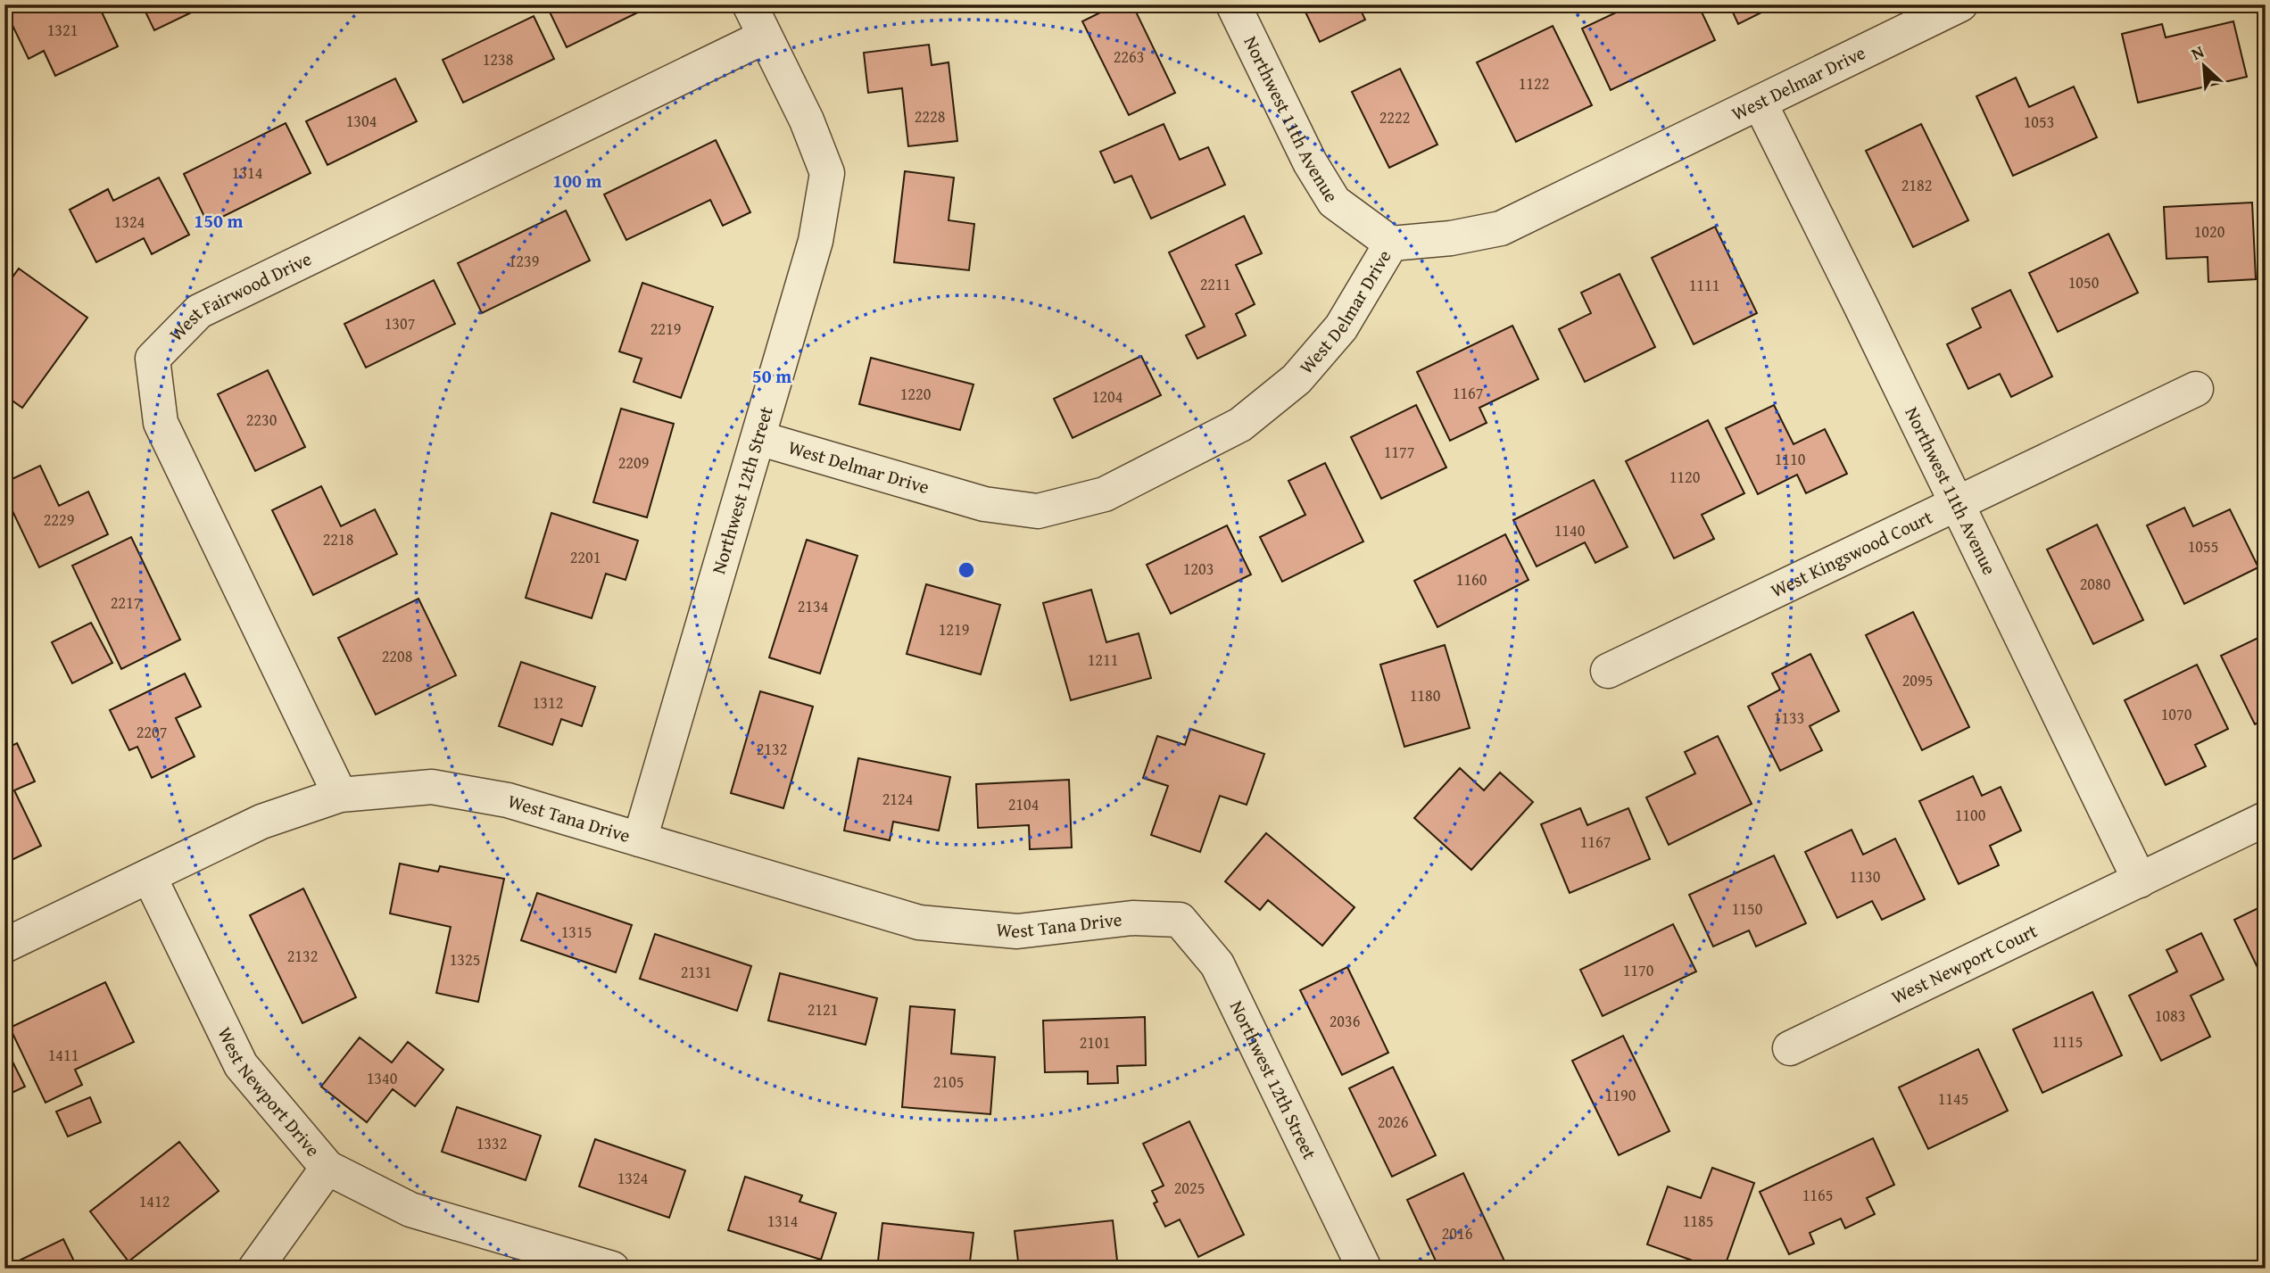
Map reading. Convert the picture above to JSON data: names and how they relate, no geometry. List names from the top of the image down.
{
  "streets": {
    "street": [
      "West Delmar Drive",
      "Northwest 11th Avenue",
      "West Fairwood Drive",
      "Northwest 12th Street",
      "West Kingswood Court",
      "West Tana Drive",
      "West Newport Court",
      "West Newport Drive"
    ]
  },
  "crossings": [
    ["West Delmar Drive", "Northwest 11th Avenue"],
    ["West Delmar Drive", "Northwest 12th Street"],
    ["Northwest 11th Avenue", "West Kingswood Court"],
    ["Northwest 11th Avenue", "West Newport Court"],
    ["West Fairwood Drive", "Northwest 12th Street"],
    ["West Fairwood Drive", "West Tana Drive"],
    ["Northwest 12th Street", "West Tana Drive"],
    ["West Tana Drive", "West Newport Drive"]
  ],
  "house_numbers": [
    "1321",
    "2263",
    "1238",
    "1122",
    "2228",
    "2222",
    "1304",
    "1053",
    "1314",
    "2182",
    "1324",
    "1020",
    "1239",
    "1050",
    "2211",
    "1111",
    "1307",
    "2219",
    "1167",
    "1220",
    "1204",
    "2230",
    "1177",
    "1110",
    "2209",
    "1120",
    "2229",
    "1140",
    "2218",
    "1055",
    "2201",
    "1203",
    "1160",
    "2080",
    "2217",
    "2134",
    "1219",
    "2208",
    "1211",
    "2095",
    "1180",
    "1312",
    "1070",
    "1133",
    "2207",
    "2132",
    "2124",
    "2104",
    "1100",
    "1167",
    "1130",
    "1150",
    "1315",
    "2132",
    "1325",
    "1170",
    "2131",
    "2121",
    "1083",
    "2036",
    "1115",
    "2101",
    "1411",
    "1340",
    "2105",
    "1190",
    "1145",
    "2026",
    "1332",
    "1324",
    "2025",
    "1165",
    "1412",
    "1314",
    "1185",
    "2016"
  ],
  "north": "top left",
  "rings": ["100 m", "150 m", "50 m"]
}
